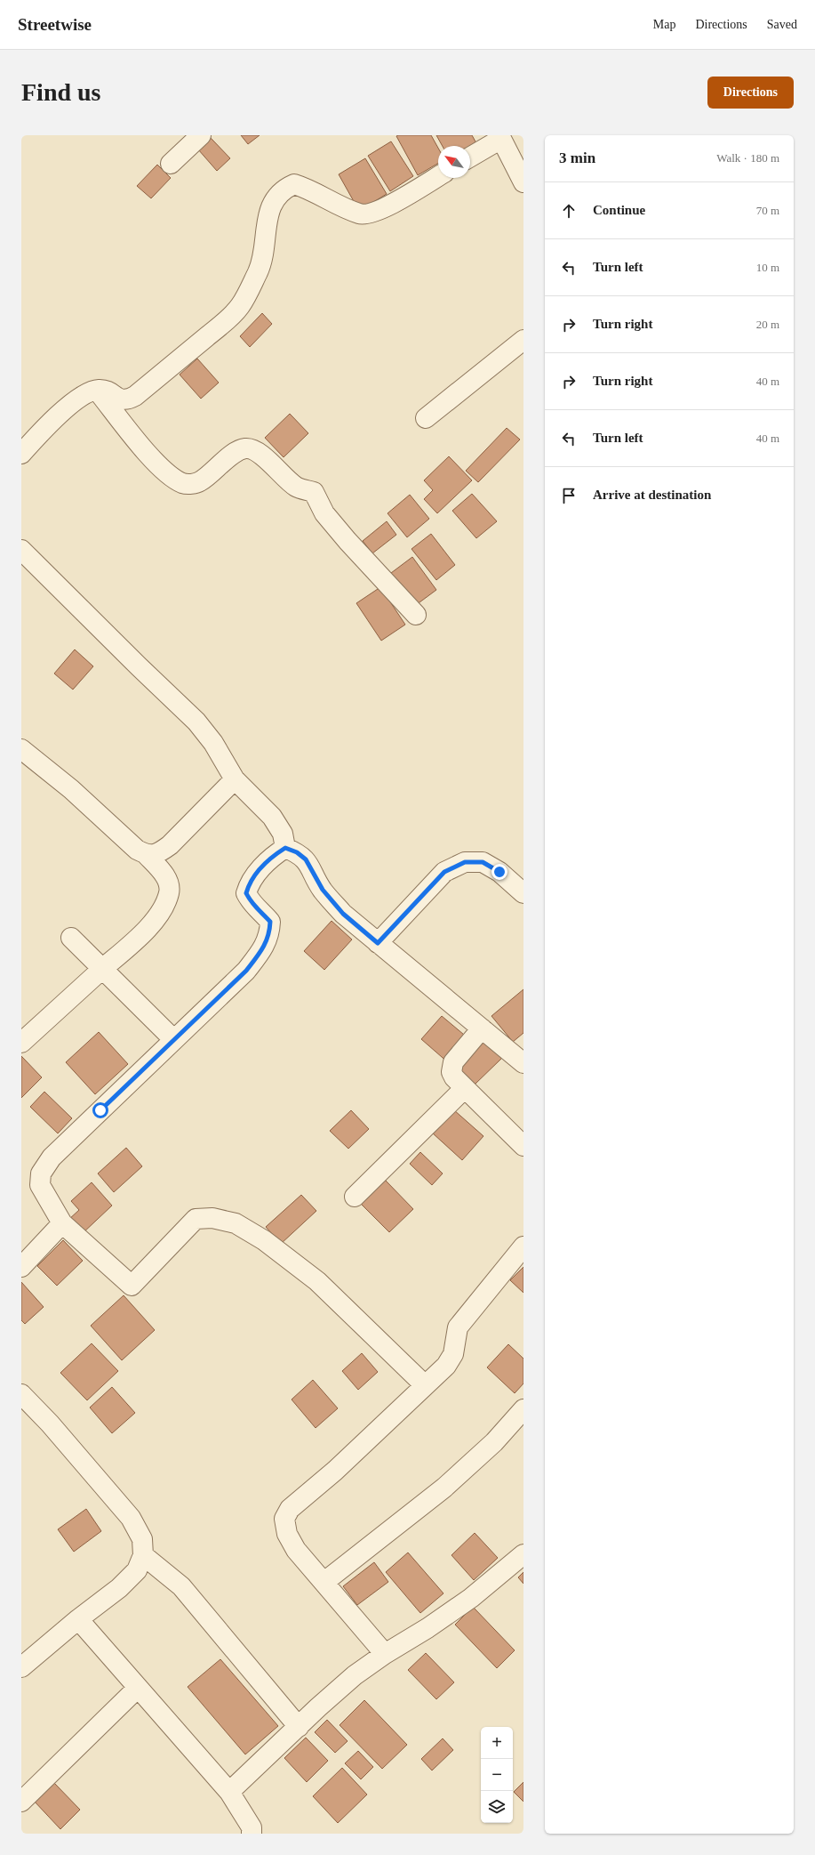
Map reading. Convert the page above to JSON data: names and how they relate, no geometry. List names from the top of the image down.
{
  "north": "top left",
  "page": {
    "header": "Streetwise",
    "nav": ["Map", "Directions", "Saved"],
    "buttons": "Directions",
    "title": "Find us",
    "heading": ["3 min", "Walk · 180 m"],
    "list": [
      ["Continue", "70 m"],
      ["Turn left", "10 m"],
      ["Turn right", "20 m"],
      ["Turn right", "40 m"],
      ["Turn left", "40 m"],
      "Arrive at destination"
    ],
    "map_buttons": ["+", "−"]
  }
}
